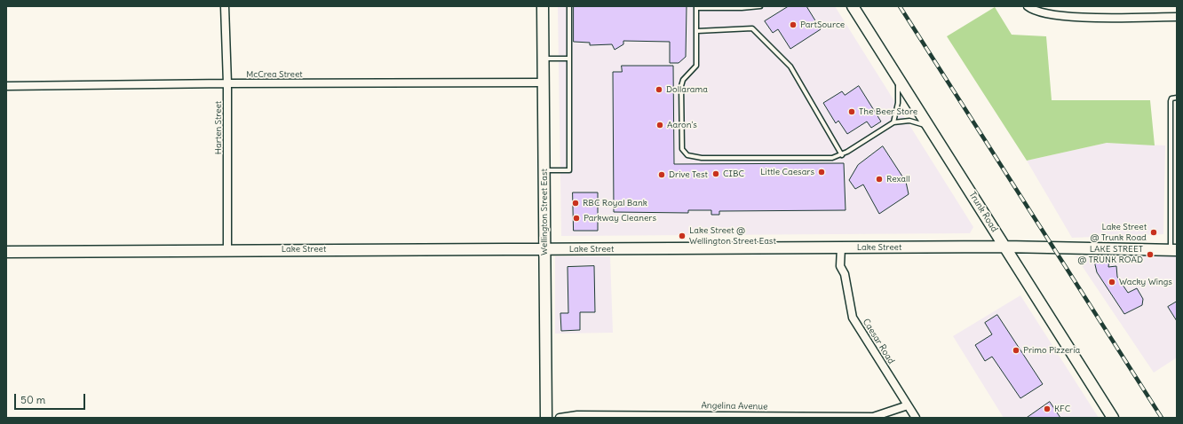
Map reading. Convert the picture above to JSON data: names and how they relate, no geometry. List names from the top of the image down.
{
  "streets": {
    "street": [
      "McCrea Street",
      "Harten Street",
      "Wellington Street East",
      "Trunk Road",
      "Lake Street",
      "Caesar Road",
      "Angelina Avenue"
    ]
  },
  "crossings": [
    ["McCrea Street", "Harten Street"],
    ["McCrea Street", "Wellington Street East"],
    ["Harten Street", "Lake Street"],
    ["Wellington Street East", "Lake Street"],
    ["Trunk Road", "Lake Street"],
    ["Lake Street", "Caesar Road"],
    ["Caesar Road", "Angelina Avenue"]
  ],
  "places": [
    "PartSource",
    "Dollarama",
    "The Beer Store",
    "Aaron's",
    "Little Caesars",
    "CIBC",
    "Drive Test",
    "Rexall",
    "RBC Royal Bank",
    "Parkway Cleaners",
    "Lake Street @ Trunk Road",
    "Lake Street @ Wellington Street East",
    "LAKE STREET @ TRUNK ROAD",
    "Wacky Wings",
    "Primo Pizzeria",
    "KFC"
  ],
  "scale_bar": "50 m"
}
